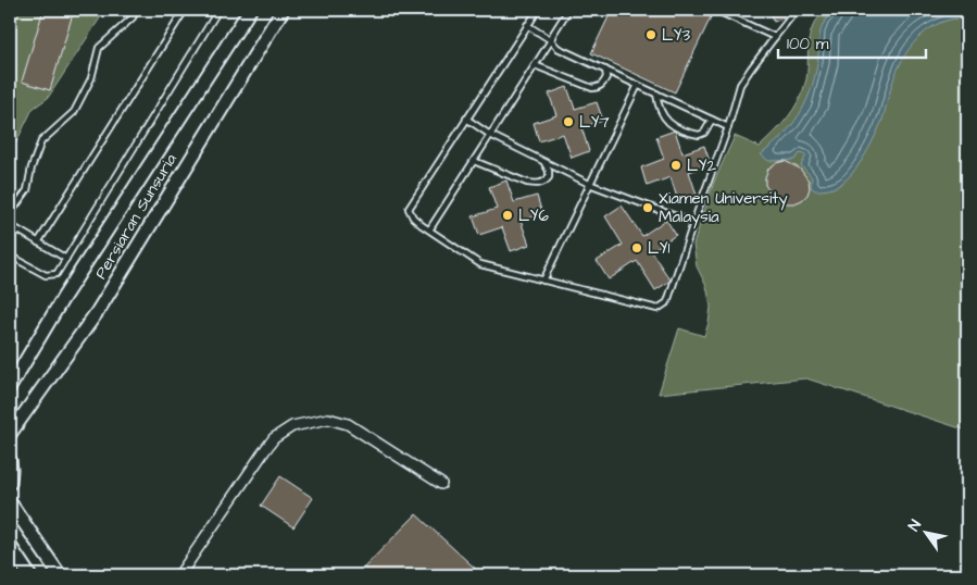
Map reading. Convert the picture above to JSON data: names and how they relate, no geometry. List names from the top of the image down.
{
  "streets": {
    "street": ["Persiaran Sunsuria"]
  },
  "places": [
    "LY3",
    "LY7",
    "LY2",
    "Xiamen University Malaysia",
    "LY6",
    "LY1"
  ],
  "scale_bar": "100 m",
  "north": "top left"
}
